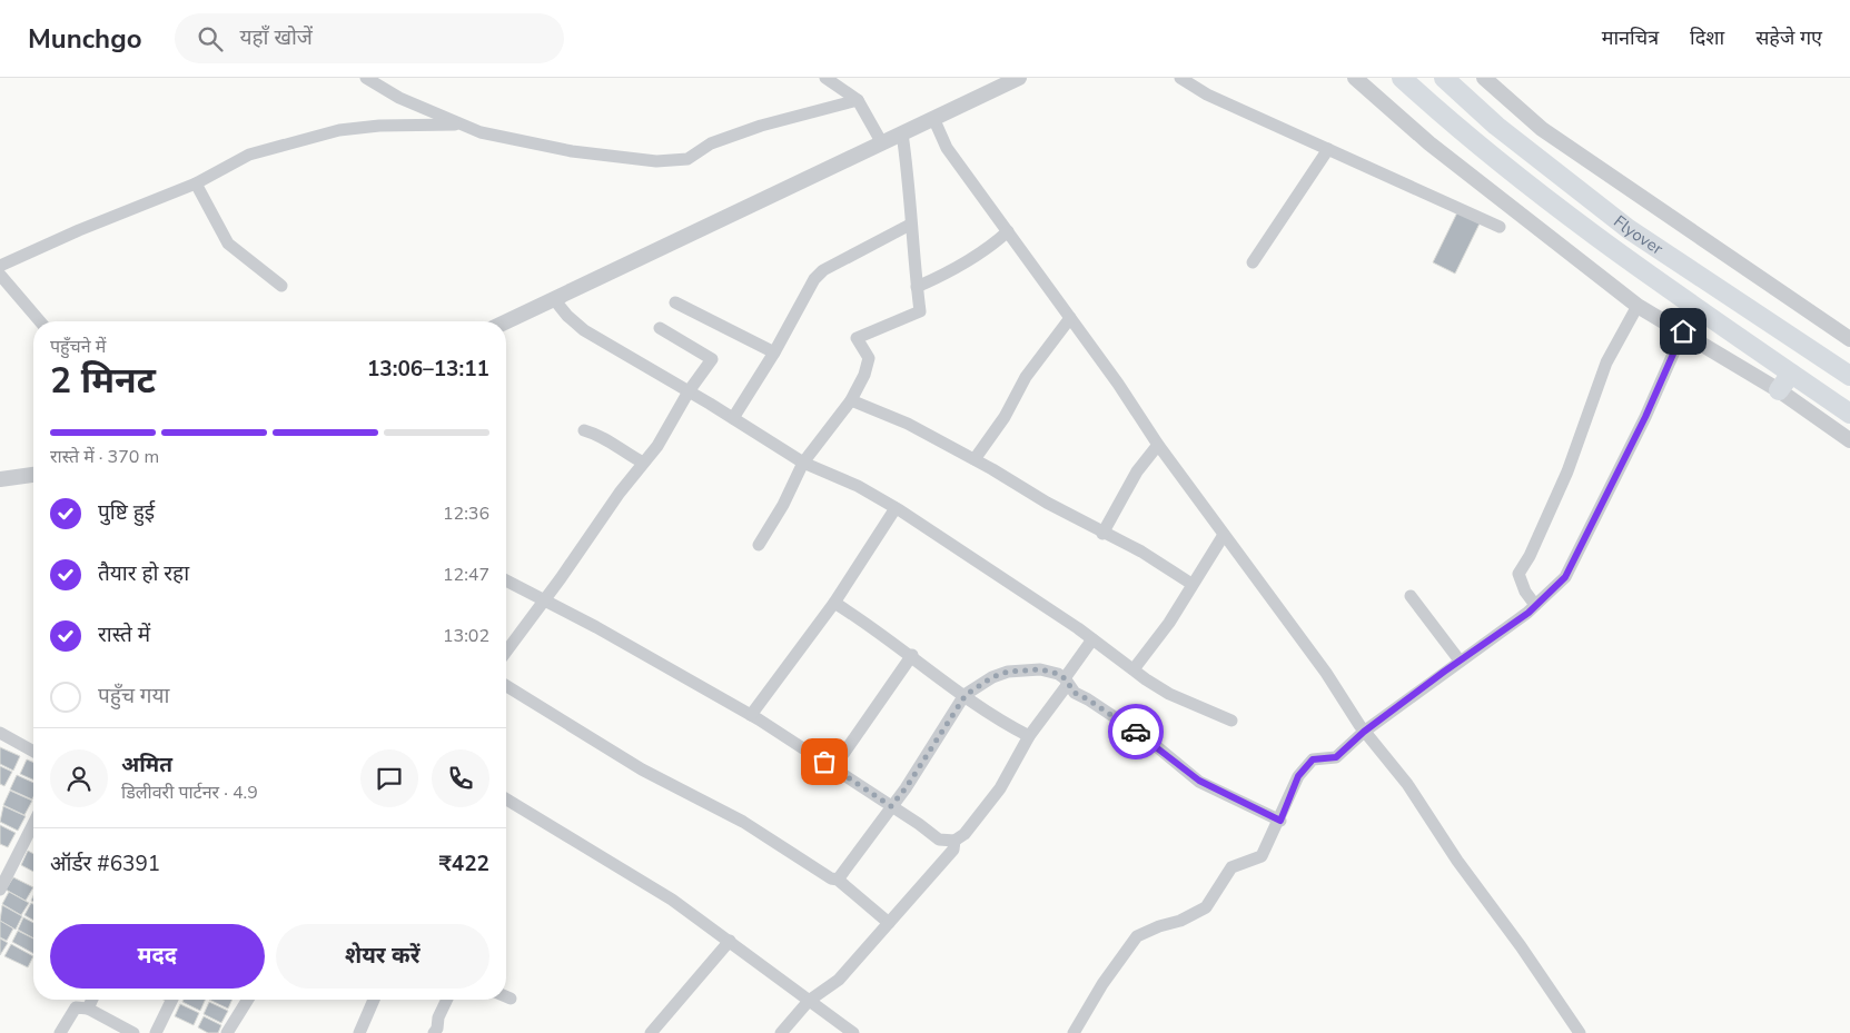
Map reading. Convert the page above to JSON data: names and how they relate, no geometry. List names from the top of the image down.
{
  "streets": {
    "highway": ["Flyover"]
  },
  "page": {
    "header": "Munchgo",
    "search": "यहाँ खोजें",
    "nav": ["मानचित्र", "दिशा", "सहेजे गए"],
    "heading": ["2 मिनट", "पहुँचने में", "13:06–13:11"],
    "panel": [
      "अमित",
      "डिलीवरी पार्टनर · 4.9",
      "ऑर्डर #6391",
      "₹422"
    ],
    "bar": "रास्ते में · 370 m",
    "list": [
      ["पुष्टि हुई", "12:36"],
      ["तैयार हो रहा", "12:47"],
      ["रास्ते में", "13:02"],
      "पहुँच गया"
    ],
    "buttons": ["मदद", "शेयर करें"]
  }
}
